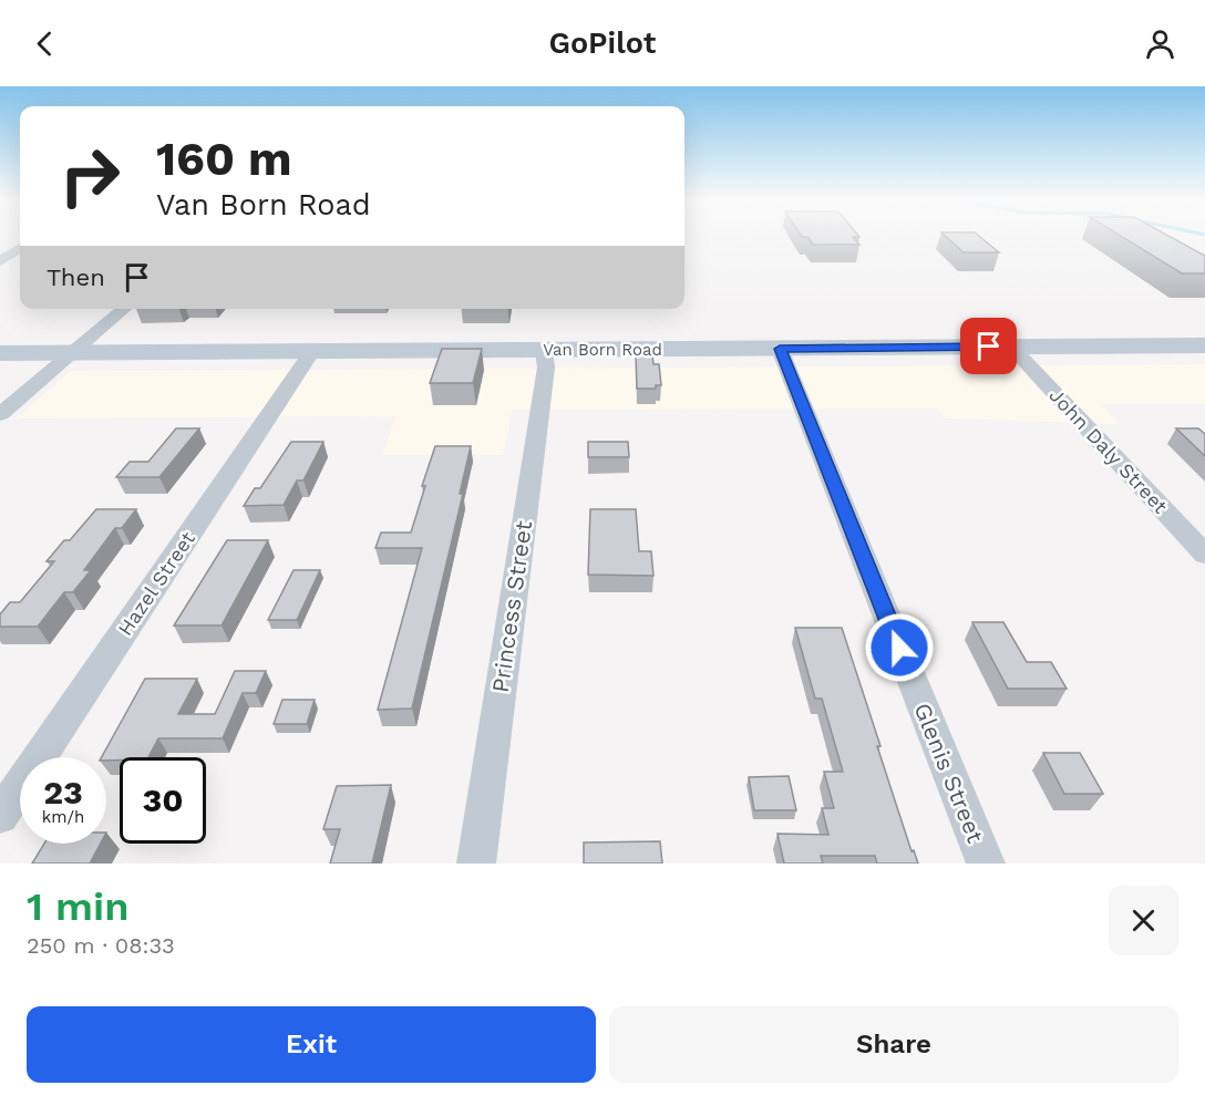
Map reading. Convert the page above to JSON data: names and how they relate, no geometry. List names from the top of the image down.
{
  "streets": {
    "main road": ["Van Born Road"],
    "street": [
      "John Daly Street",
      "Hazel Street",
      "Princess Street",
      "Glenis Street"
    ]
  },
  "crossings": [
    ["Van Born Road", "John Daly Street"],
    ["Van Born Road", "Hazel Street"],
    ["Van Born Road", "Princess Street"],
    ["Van Born Road", "Glenis Street"]
  ],
  "page": {
    "header": "GoPilot",
    "turn": ["160 m", "Van Born Road"],
    "then": "Then",
    "speed": "23 km/h",
    "limit": "30",
    "heading": ["1 min", "250 m · 08:33"],
    "buttons": ["Exit", "Share"]
  }
}
